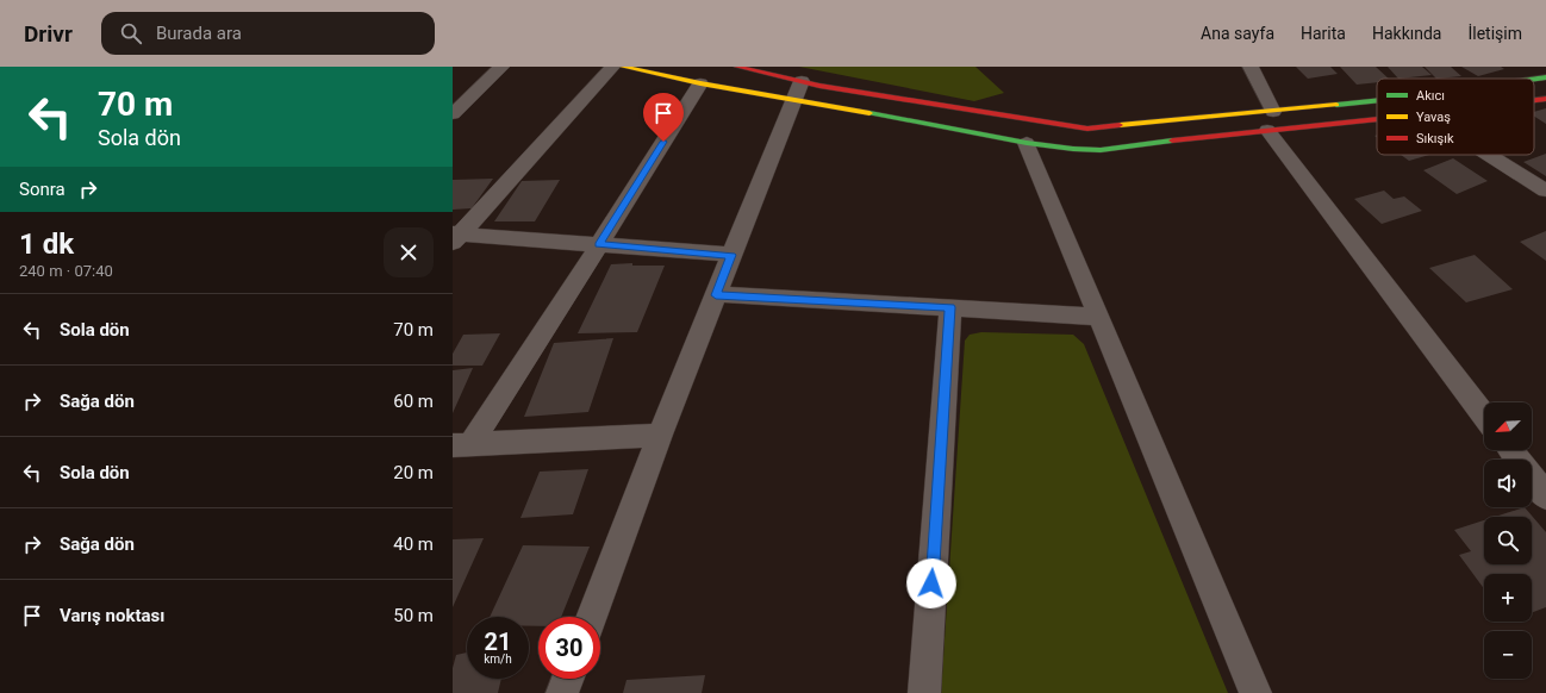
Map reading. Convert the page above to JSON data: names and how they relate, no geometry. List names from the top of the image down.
{
  "legend": ["Akıcı", "Yavaş", "Sıkışık"],
  "north": "bottom left",
  "page": {
    "header": "Drivr",
    "search": "Burada ara",
    "nav": [
      "Ana sayfa",
      "Harita",
      "Hakkında",
      "İletişim"
    ],
    "turn": ["70 m", "Sola dön"],
    "then": "Sonra",
    "heading": ["1 dk", "240 m · 07:40"],
    "list": [
      {
        "name": "Sola dön",
        "value": "70 m"
      },
      {
        "name": "Sağa dön",
        "value": "60 m"
      },
      {
        "name": "Sola dön",
        "value": "20 m"
      },
      {
        "name": "Sağa dön",
        "value": "40 m"
      },
      {
        "name": "Varış noktası",
        "value": "50 m"
      }
    ],
    "map_buttons": ["+", "−"],
    "speed": "21 km/h",
    "limit": "30"
  }
}
